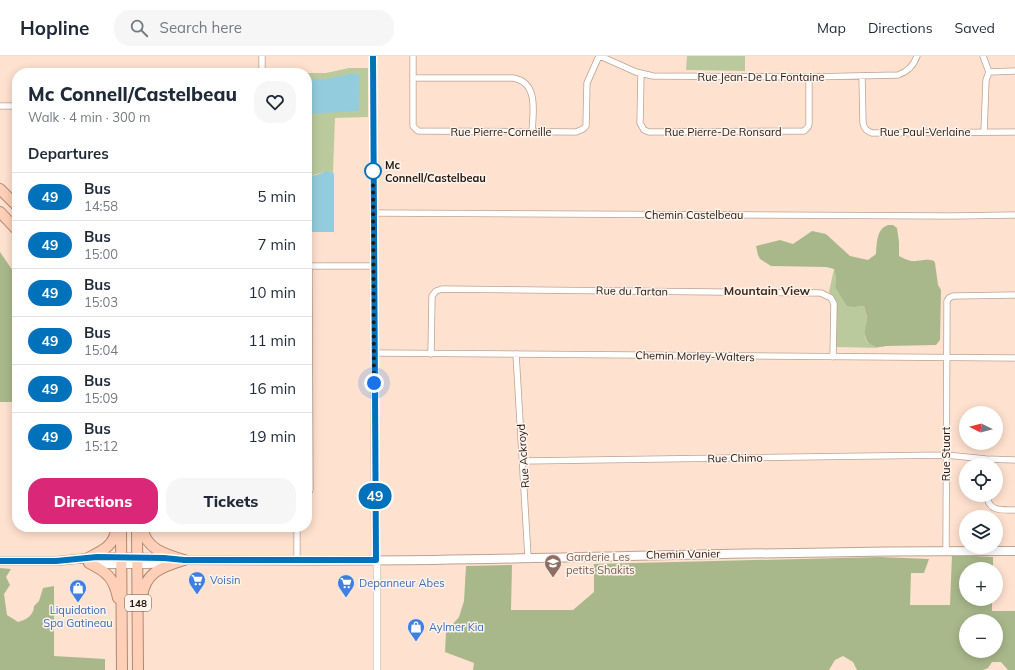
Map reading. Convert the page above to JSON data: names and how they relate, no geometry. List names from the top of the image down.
{
  "streets": {
    "highway": ["148"],
    "main road": ["Chemin Vanier"],
    "street": [
      "Rue Jean-De La Fontaine",
      "Rue Pierre-Corneille",
      "Rue Pierre-De Ronsard",
      "Rue Paul-Verlaine",
      "Chemin Castelbeau",
      "Rue du Tartan",
      "Chemin Morley-Walters",
      "Rue Stuart",
      "Rue Ackroyd",
      "Rue Chimo"
    ]
  },
  "crossings": [
    ["Rue Jean-De La Fontaine", "Rue Pierre-Corneille"],
    ["Rue Jean-De La Fontaine", "Rue Pierre-De Ronsard"],
    ["Rue Jean-De La Fontaine", "Rue Paul-Verlaine"],
    ["Rue du Tartan", "Chemin Morley-Walters"],
    ["Chemin Morley-Walters", "Rue Stuart"],
    ["Chemin Morley-Walters", "Rue Ackroyd"],
    ["Rue Stuart", "Rue Chimo"],
    ["Rue Stuart", "Chemin Vanier"],
    ["Rue Ackroyd", "Rue Chimo"],
    ["Rue Ackroyd", "Chemin Vanier"],
    ["Chemin Vanier", "148"]
  ],
  "districts": ["Mountain View"],
  "places": {
    "other": ["Mc Connell/Castelbeau"],
    "school or university": ["Garderie Les petits Shakits"],
    "supermarket": ["Voisin", "Depanneur Abes"],
    "shop": ["Liquidation Spa Gatineau", "Aylmer Kia"]
  },
  "lines": ["bus line 49"],
  "north": "left",
  "page": {
    "header": "Hopline",
    "search": "Search here",
    "nav": ["Map", "Directions", "Saved"],
    "on_map": "49",
    "heading": [
      ["Mc Connell/Castelbeau", "Walk · 4 min · 300 m"],
      "Departures"
    ],
    "list": [
      {
        "mark": "49",
        "name": "Bus",
        "note": "14:58",
        "value": "5 min"
      },
      {
        "mark": "49",
        "name": "Bus",
        "note": "15:00",
        "value": "7 min"
      },
      {
        "mark": "49",
        "name": "Bus",
        "note": "15:03",
        "value": "10 min"
      },
      {
        "mark": "49",
        "name": "Bus",
        "note": "15:04",
        "value": "11 min"
      },
      {
        "mark": "49",
        "name": "Bus",
        "note": "15:09",
        "value": "16 min"
      },
      {
        "mark": "49",
        "name": "Bus",
        "note": "15:12",
        "value": "19 min"
      }
    ],
    "map_buttons": ["+", "−"],
    "buttons": ["Directions", "Tickets"]
  }
}
